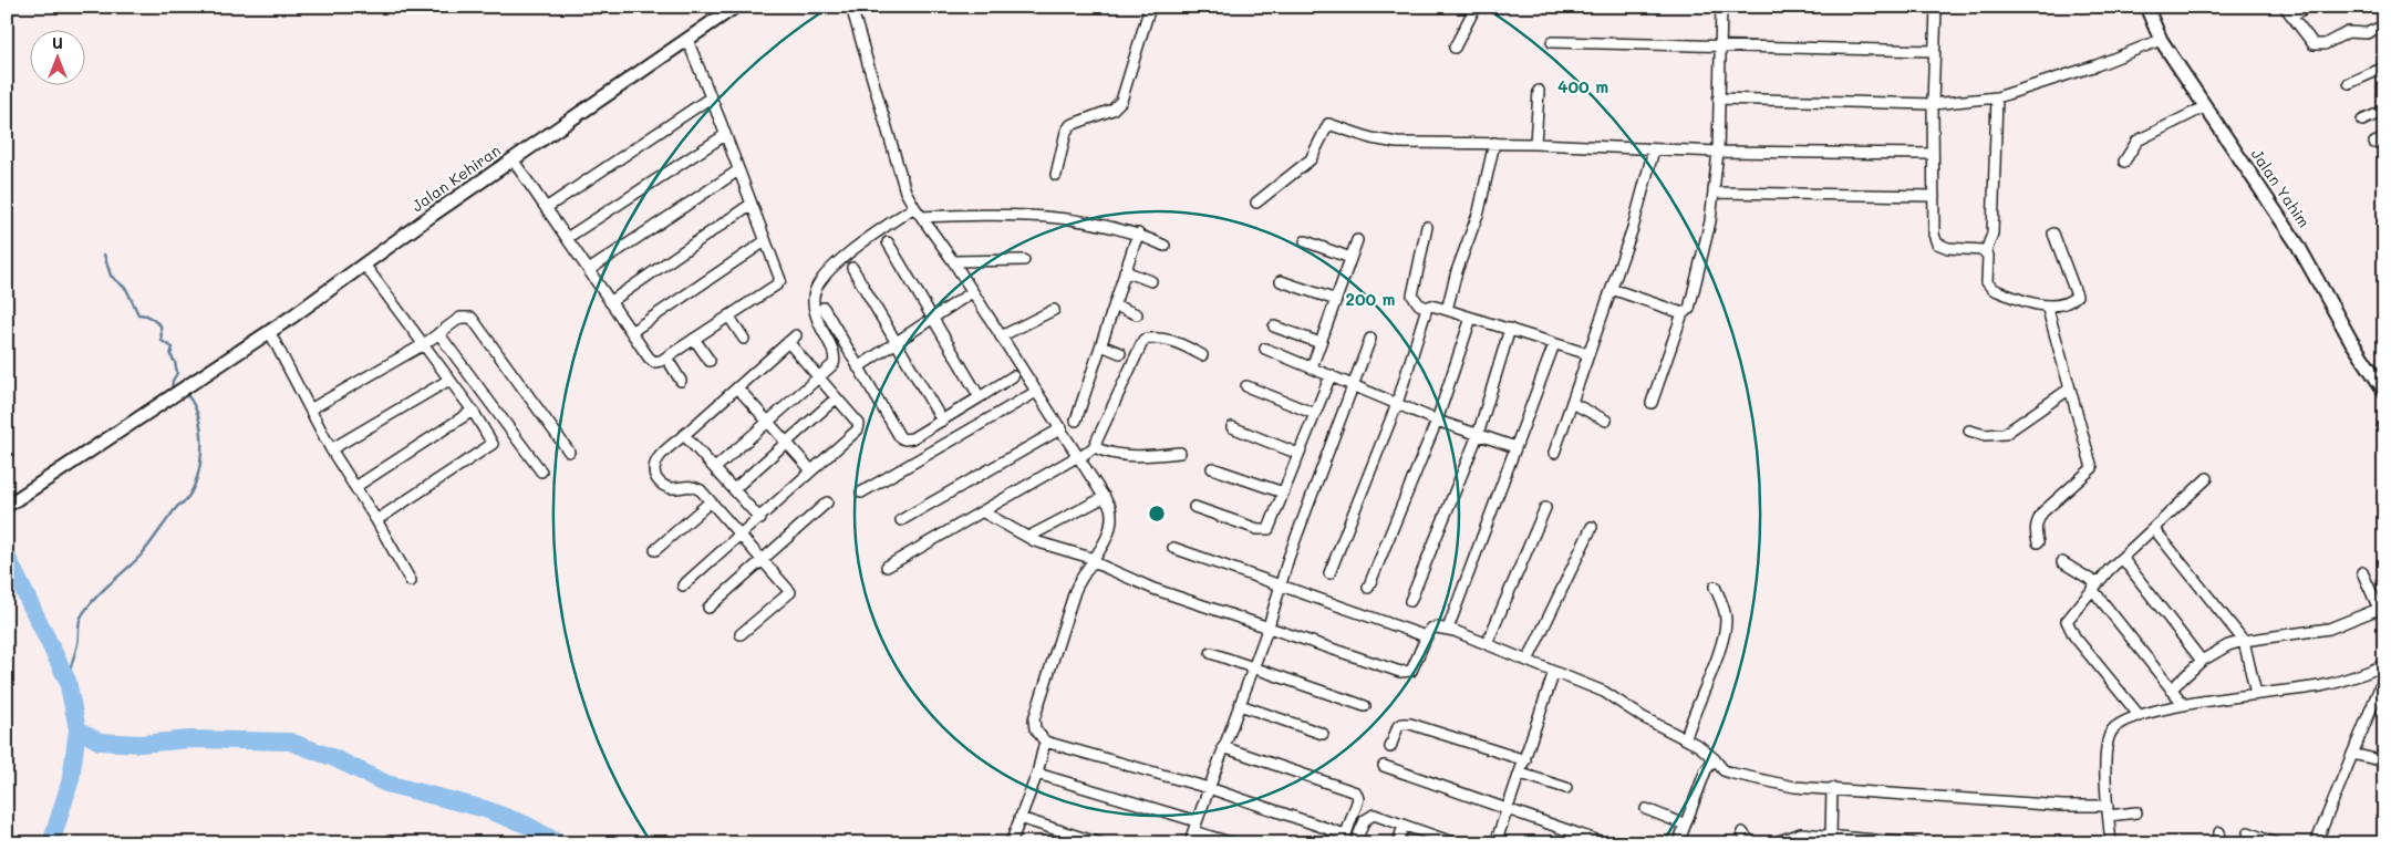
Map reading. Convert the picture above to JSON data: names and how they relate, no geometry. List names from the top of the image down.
{
  "streets": {
    "street": ["Jalan Kehiran", "Jalan Yahim"]
  },
  "north": "top",
  "rings": ["400 m", "200 m"]
}
